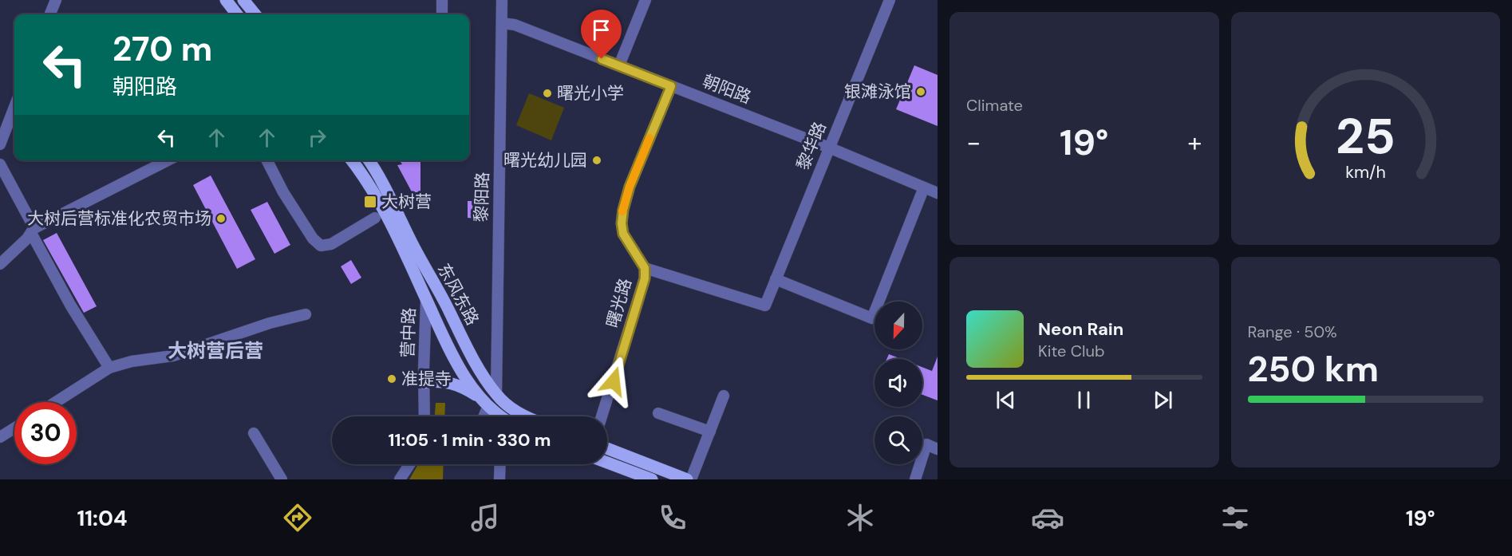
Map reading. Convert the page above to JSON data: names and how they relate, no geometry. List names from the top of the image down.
{
  "streets": {
    "main road": ["东风东路"],
    "street": [
      "朝阳路",
      "黎华路",
      "黎阳路",
      "曙光路",
      "营中路"
    ]
  },
  "crossings": [
    ["朝阳路", "黎华路"],
    ["朝阳路", "黎阳路"],
    ["朝阳路", "曙光路"],
    ["黎华路", "曙光路"],
    ["黎阳路", "东风东路"],
    ["东风东路", "营中路"]
  ],
  "districts": ["大树营后营"],
  "places": {
    "other": [
      "银滩泳馆",
      "曙光小学",
      "曙光幼儿园",
      "大树后营标准化农贸市场",
      "准提寺"
    ],
    "transit": ["大树营"]
  },
  "north": "bottom",
  "page": {
    "tile": [
      "Climate",
      ["Range · 50%", "250 km"]
    ],
    "turn": ["270 m", "朝阳路"],
    "heat": ["−", "19°", "+"],
    "song": ["Neon Rain", "Kite Club"],
    "limit": "30",
    "trip": "11:05 · 1 min · 330 m",
    "tabs": ["11:04", "19°"],
    "gauge": ["25", "km/h"]
  }
}
